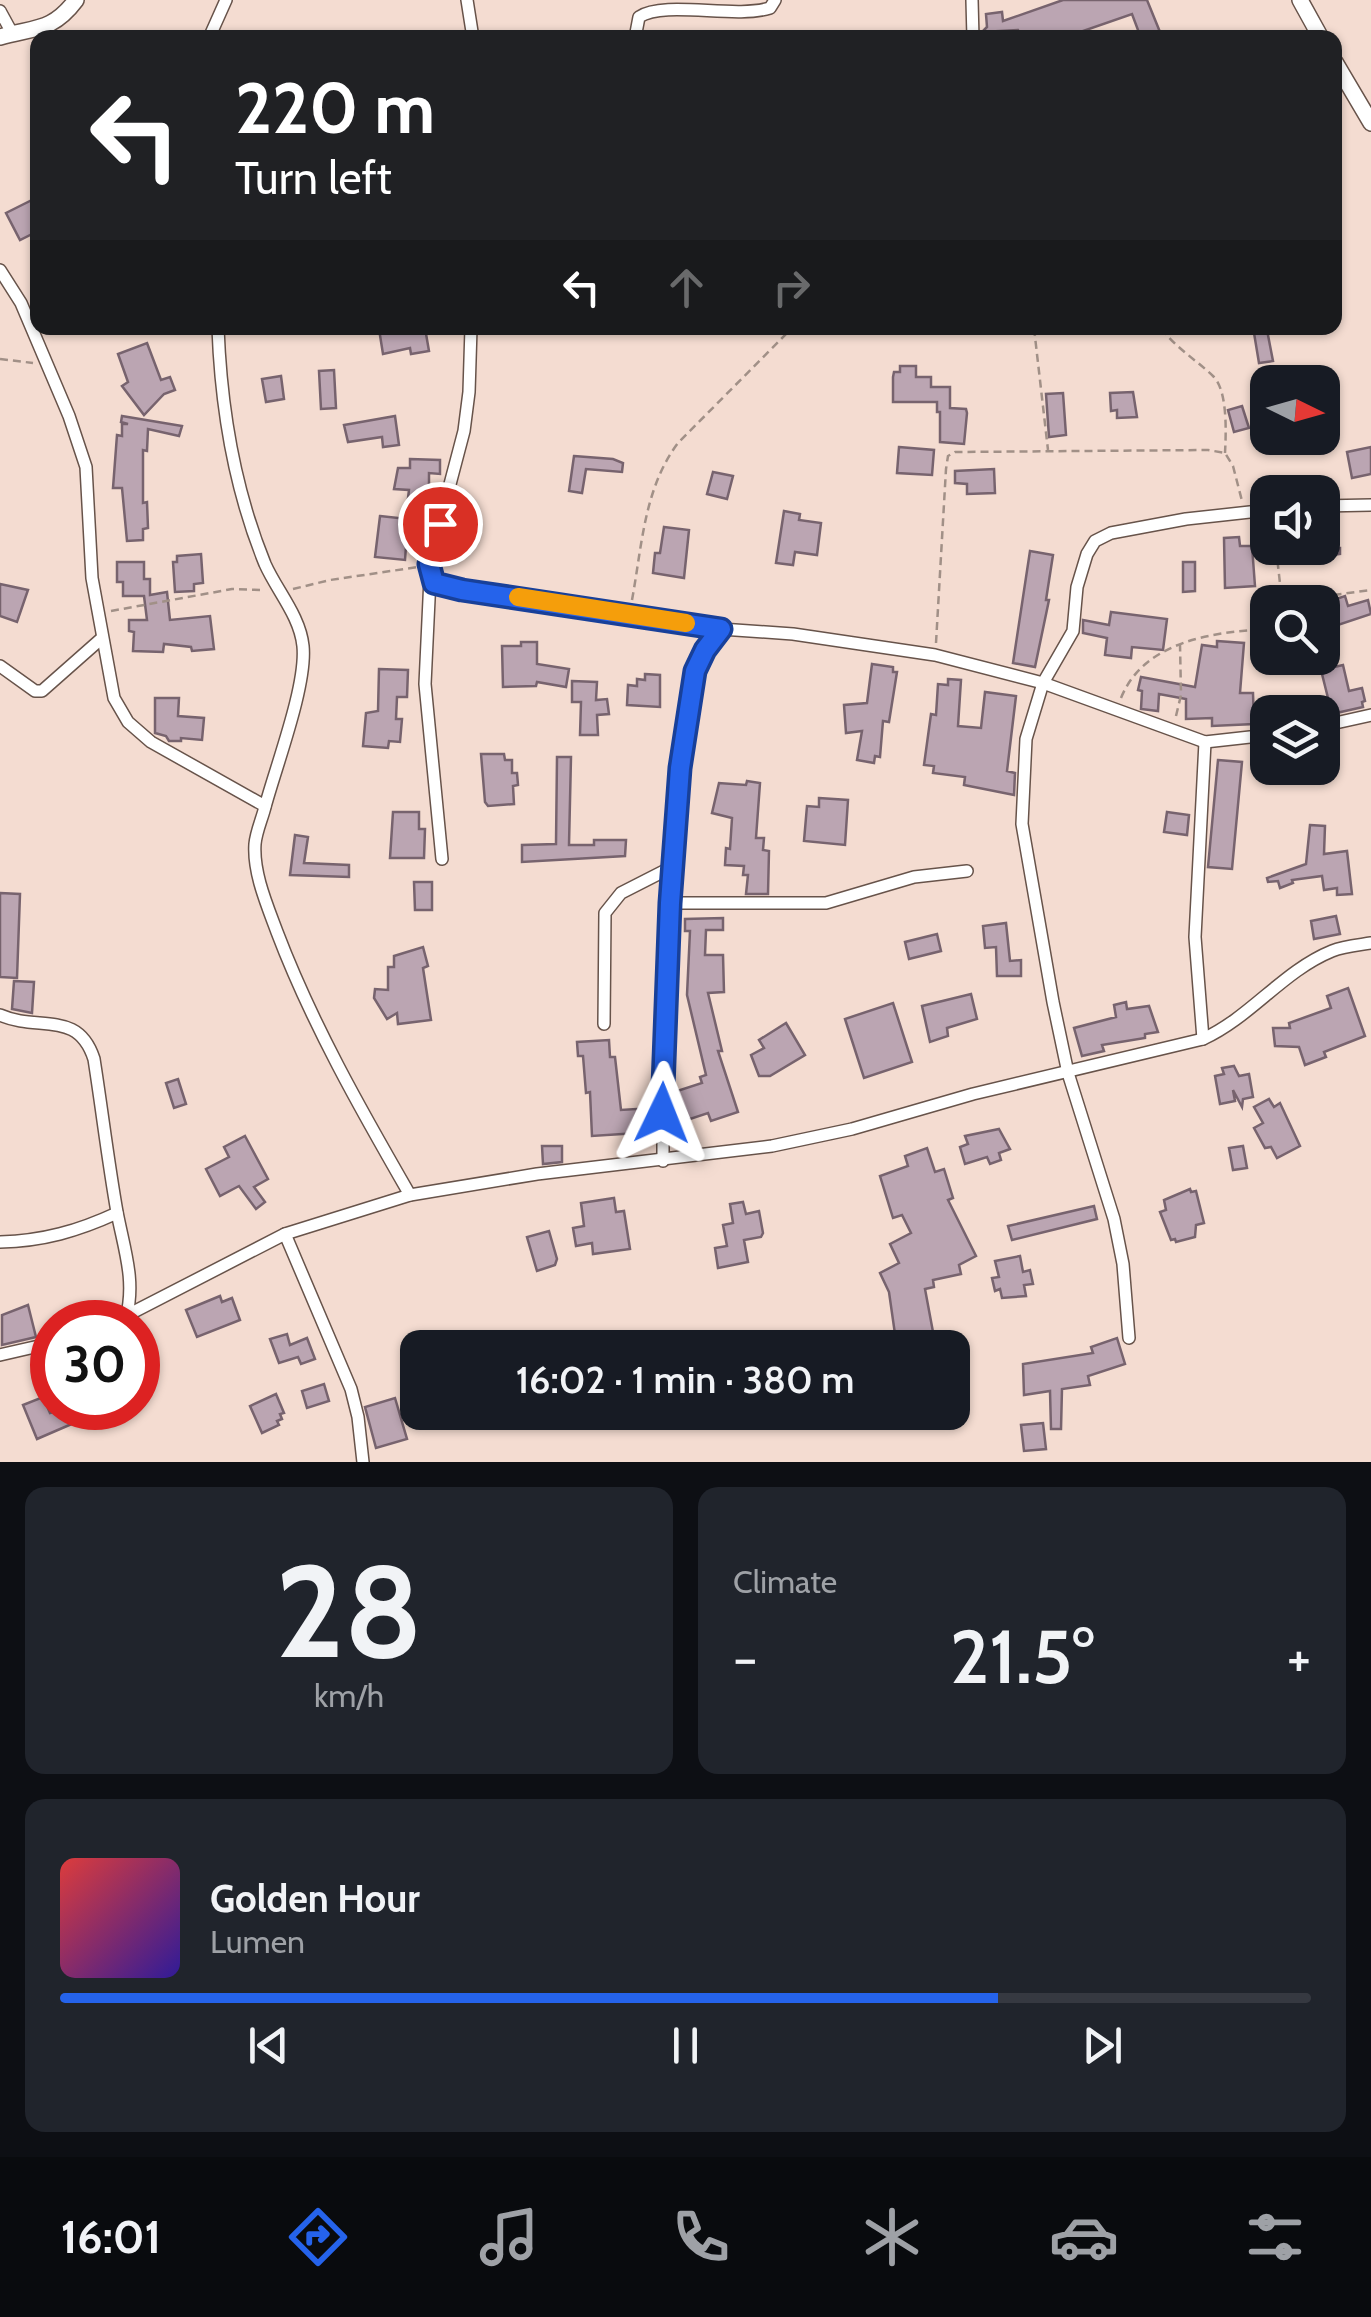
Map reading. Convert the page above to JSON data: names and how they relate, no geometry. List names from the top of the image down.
{
  "north": "right",
  "page": {
    "turn": ["220 m", "Turn left"],
    "limit": "30",
    "trip": "16:02 · 1 min · 380 m",
    "tile": [
      ["28", "km/h"],
      "Climate"
    ],
    "heat": ["−", "21.5°", "+"],
    "song": ["Golden Hour", "Lumen"],
    "tabs": "16:01"
  }
}
